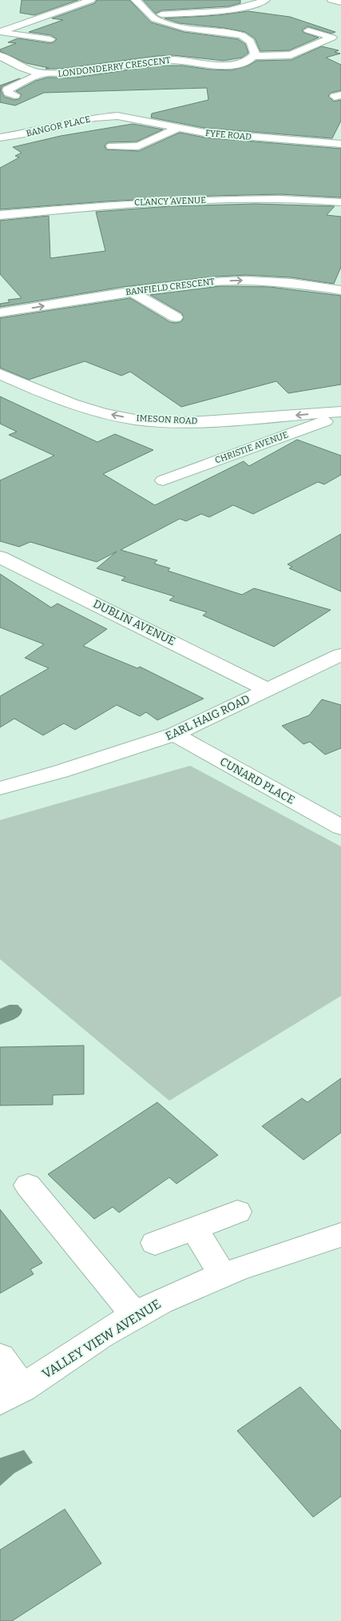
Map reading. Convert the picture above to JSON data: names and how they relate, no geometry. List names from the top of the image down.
{
  "streets": {
    "street": [
      "LONDONDERRY CRESCENT",
      "BANGOR PLACE",
      "FYFE ROAD",
      "CLANCY AVENUE",
      "BANFIELD CRESCENT",
      "IMESON ROAD",
      "CHRISTIE AVENUE",
      "DUBLIN AVENUE",
      "EARL HAIG ROAD",
      "CUNARD PLACE",
      "VALLEY VIEW AVENUE"
    ]
  },
  "crossings": [
    ["BANGOR PLACE", "FYFE ROAD"],
    ["DUBLIN AVENUE", "EARL HAIG ROAD"],
    ["EARL HAIG ROAD", "CUNARD PLACE"]
  ],
  "one_way": ["BANFIELD CRESCENT", "IMESON ROAD"]
}
